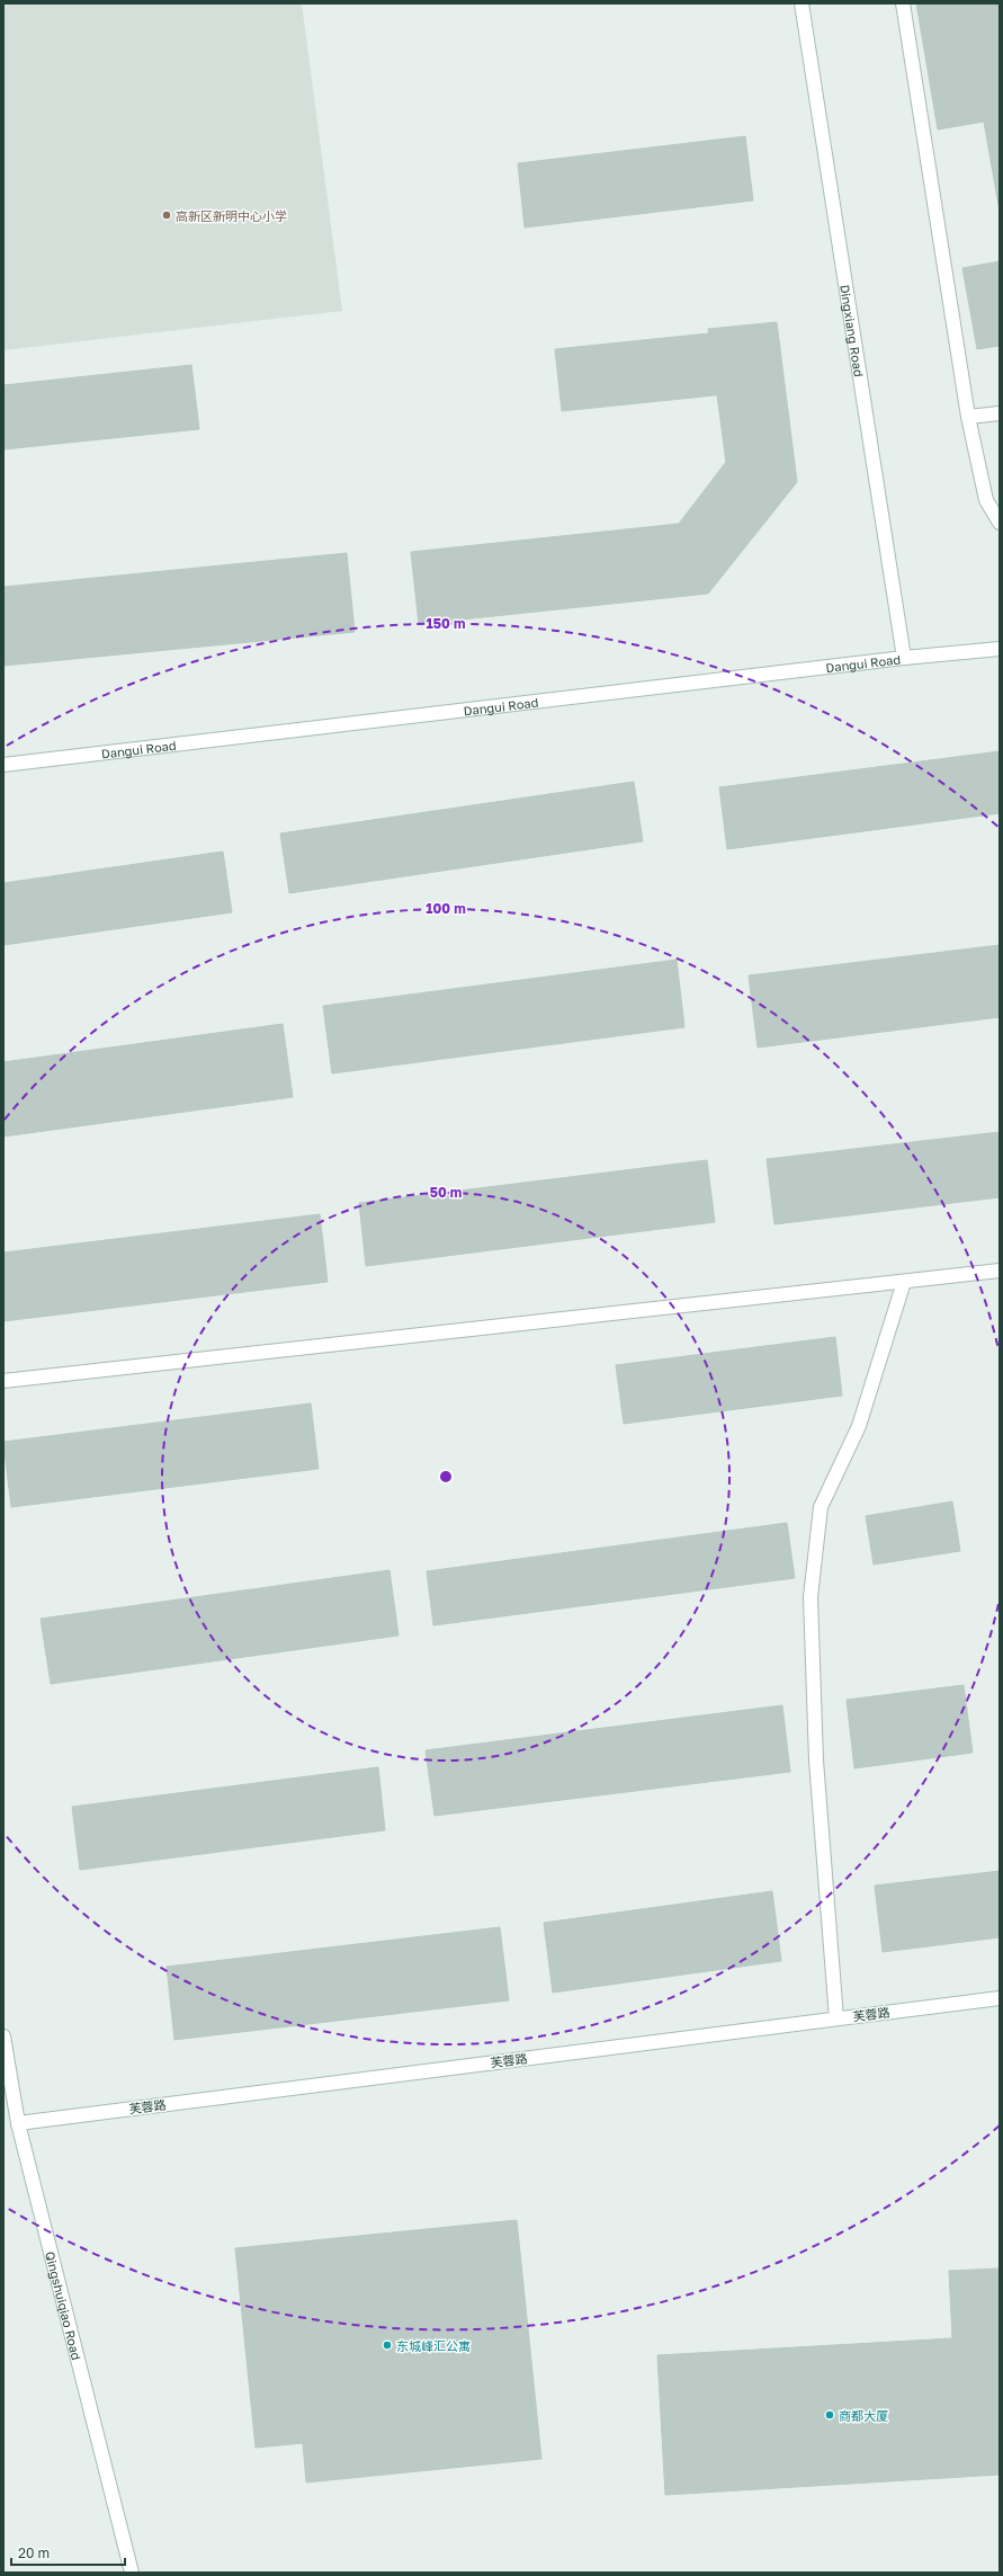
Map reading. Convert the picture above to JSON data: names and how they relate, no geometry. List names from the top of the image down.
{
  "streets": {
    "street": [
      "Dingxiang Road",
      "Dangui Road",
      "芙蓉路",
      "Qingshuiqiao Road"
    ]
  },
  "crossings": [
    ["Dingxiang Road", "Dangui Road"],
    ["芙蓉路", "Qingshuiqiao Road"]
  ],
  "places": ["高新区新明中心小学", "东城峰汇公寓", "商都大厦"],
  "scale_bar": "20 m",
  "rings": ["150 m", "100 m", "50 m"]
}
